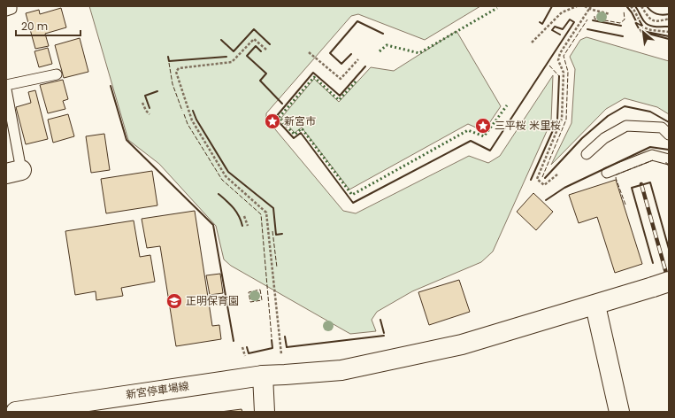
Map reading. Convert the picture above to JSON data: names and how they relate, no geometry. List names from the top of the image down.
{
  "streets": {
    "street": ["新宮停車場線"]
  },
  "places": {
    "place": ["新宮市", "三平桜 米里桜"],
    "school or university": ["正明保育園"]
  },
  "scale_bar": "20 m",
  "north": "top left"
}
